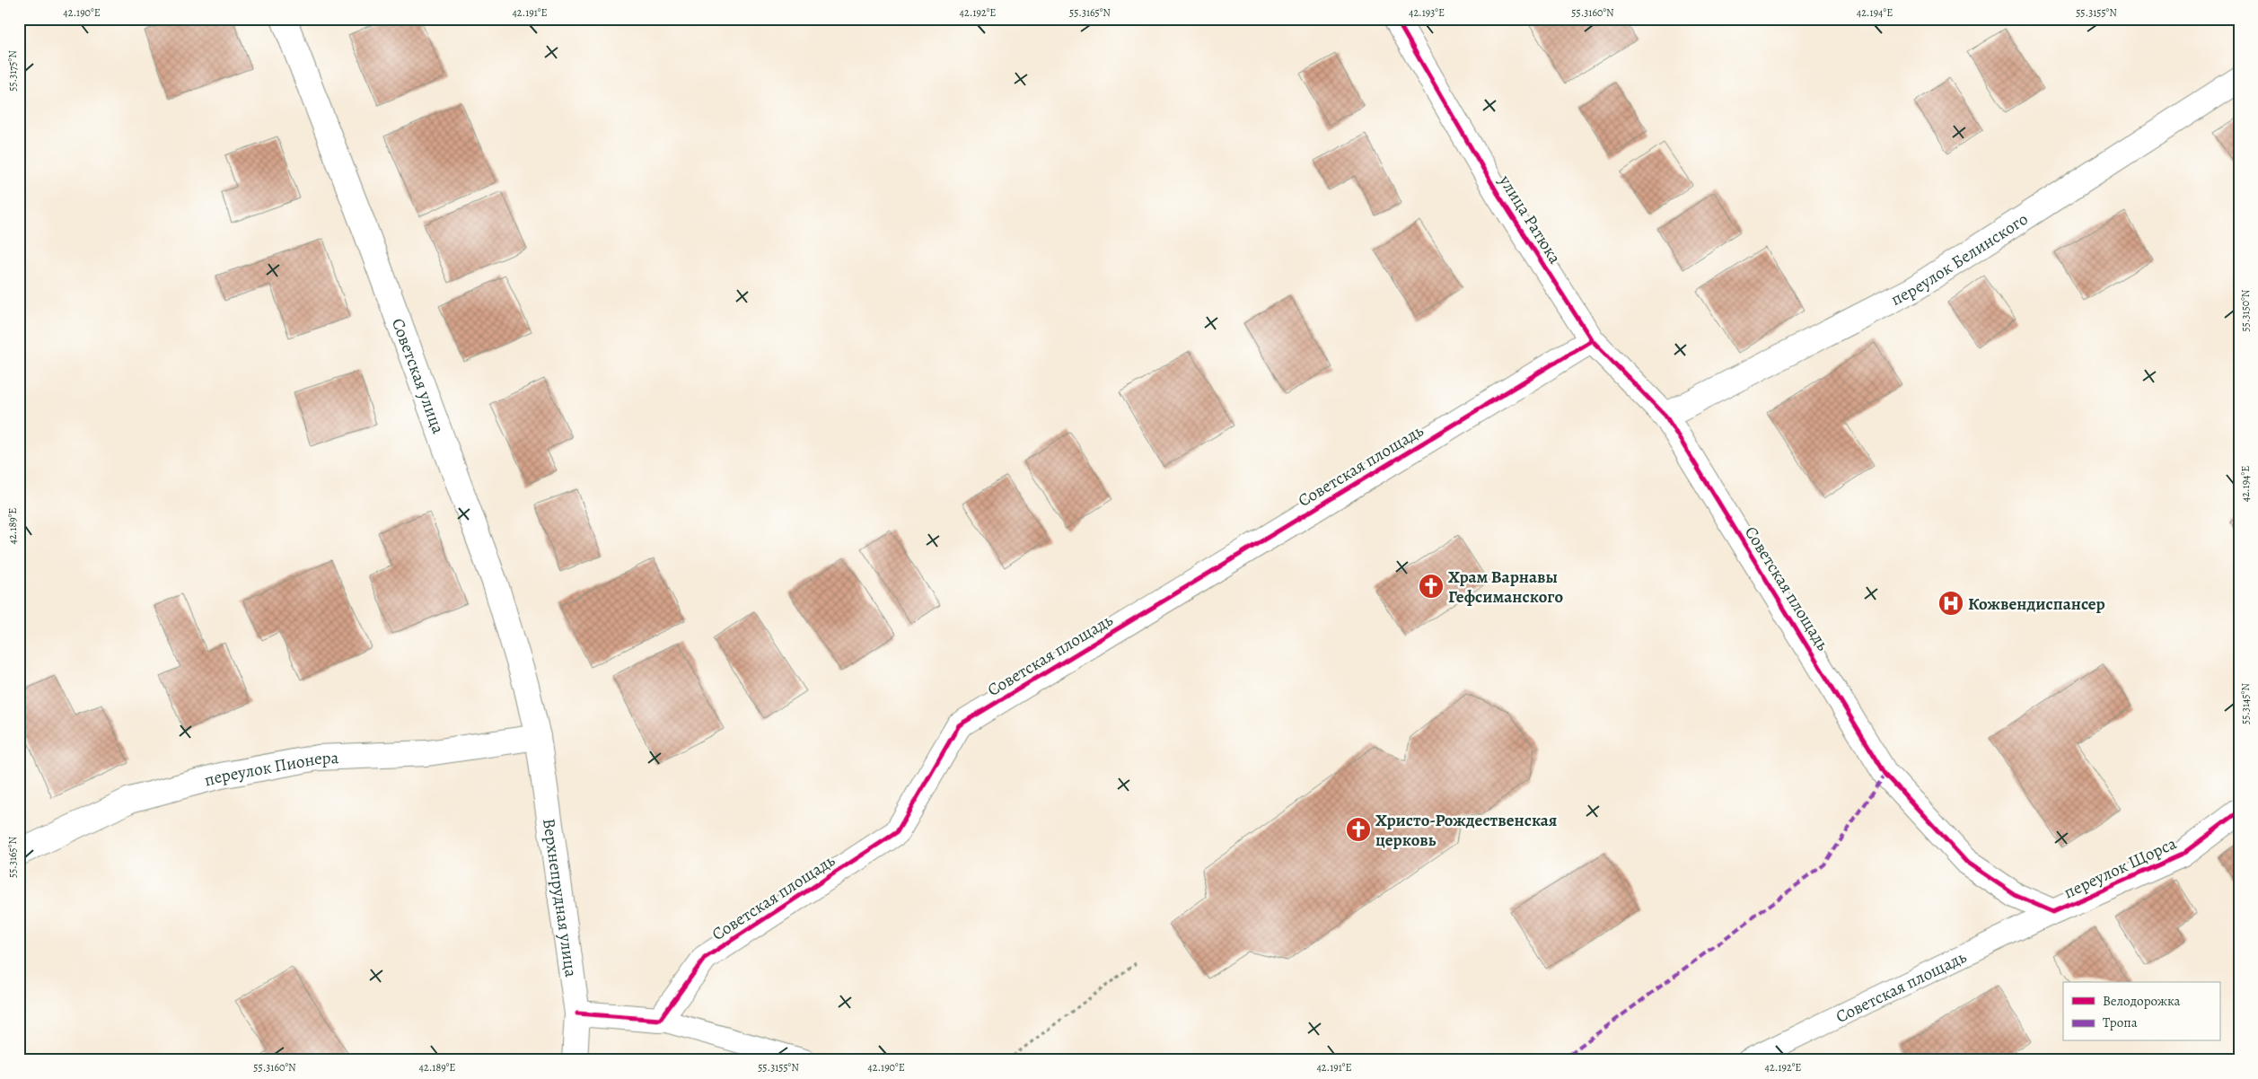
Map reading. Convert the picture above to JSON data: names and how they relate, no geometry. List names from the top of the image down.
{
  "streets": {
    "street": [
      "улица Ратюка",
      "переулок Белинского",
      "Советская улица",
      "Советская площадь",
      "переулок Пионера",
      "переулок Щорса",
      "Верхнепрудная улица"
    ]
  },
  "crossings": [
    ["улица Ратюка", "переулок Белинского"],
    ["улица Ратюка", "Советская площадь"],
    ["переулок Белинского", "Советская площадь"],
    ["Советская улица", "переулок Пионера"],
    ["Советская улица", "Верхнепрудная улица"],
    ["Советская площадь", "переулок Щорса"],
    ["переулок Пионера", "Верхнепрудная улица"]
  ],
  "places": {
    "church": ["Храм Варнавы Гефсиманского", "Христо-Рождественская церковь"],
    "hospital": ["Кожвендиспансер"]
  },
  "legend": ["Велодорожка", "Тропа"],
  "coordinates": [
    "42.190°E",
    "42.191°E",
    "42.192°E",
    "55.3165°N",
    "42.193°E",
    "55.3160°N",
    "42.194°E",
    "55.3155°N",
    "55.3175°N",
    "55.3150°N",
    "42.189°E",
    "55.3145°N"
  ]
}
